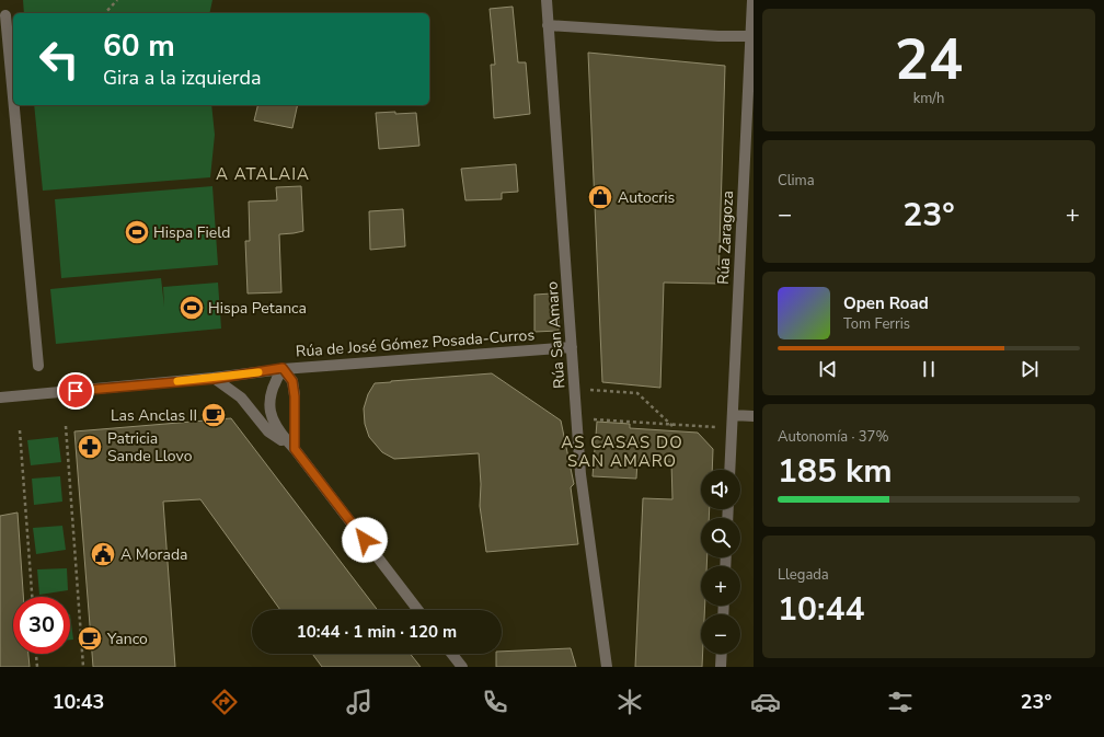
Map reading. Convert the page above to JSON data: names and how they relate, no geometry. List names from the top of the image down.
{
  "streets": {
    "street": ["Rúa Zaragoza", "Rúa San Amaro", "Rúa de José Gómez Posada-Curros"]
  },
  "crossings": [
    ["Rúa San Amaro", "Rúa de José Gómez Posada-Curros"]
  ],
  "districts": ["A ATALAIA", "AS CASAS DO SAN AMARO"],
  "places": {
    "shop": ["Autocris"],
    "sports": ["Hispa Field", "Hispa Petanca"],
    "cafe": ["Las Anclas II", "Yanco"],
    "pharmacy": ["Patricia Sande Llovo"],
    "public building": ["A Morada"]
  },
  "page": {
    "tile": [
      ["24", "km/h"],
      "Clima",
      ["Autonomía · 37%", "185 km"],
      ["Llegada", "10:44"]
    ],
    "turn": ["60 m", "Gira a la izquierda"],
    "heat": ["−", "23°", "+"],
    "song": ["Open Road", "Tom Ferris"],
    "map_buttons": ["+", "−"],
    "limit": "30",
    "trip": "10:44 · 1 min · 120 m",
    "tabs": ["10:43", "23°"]
  }
}
